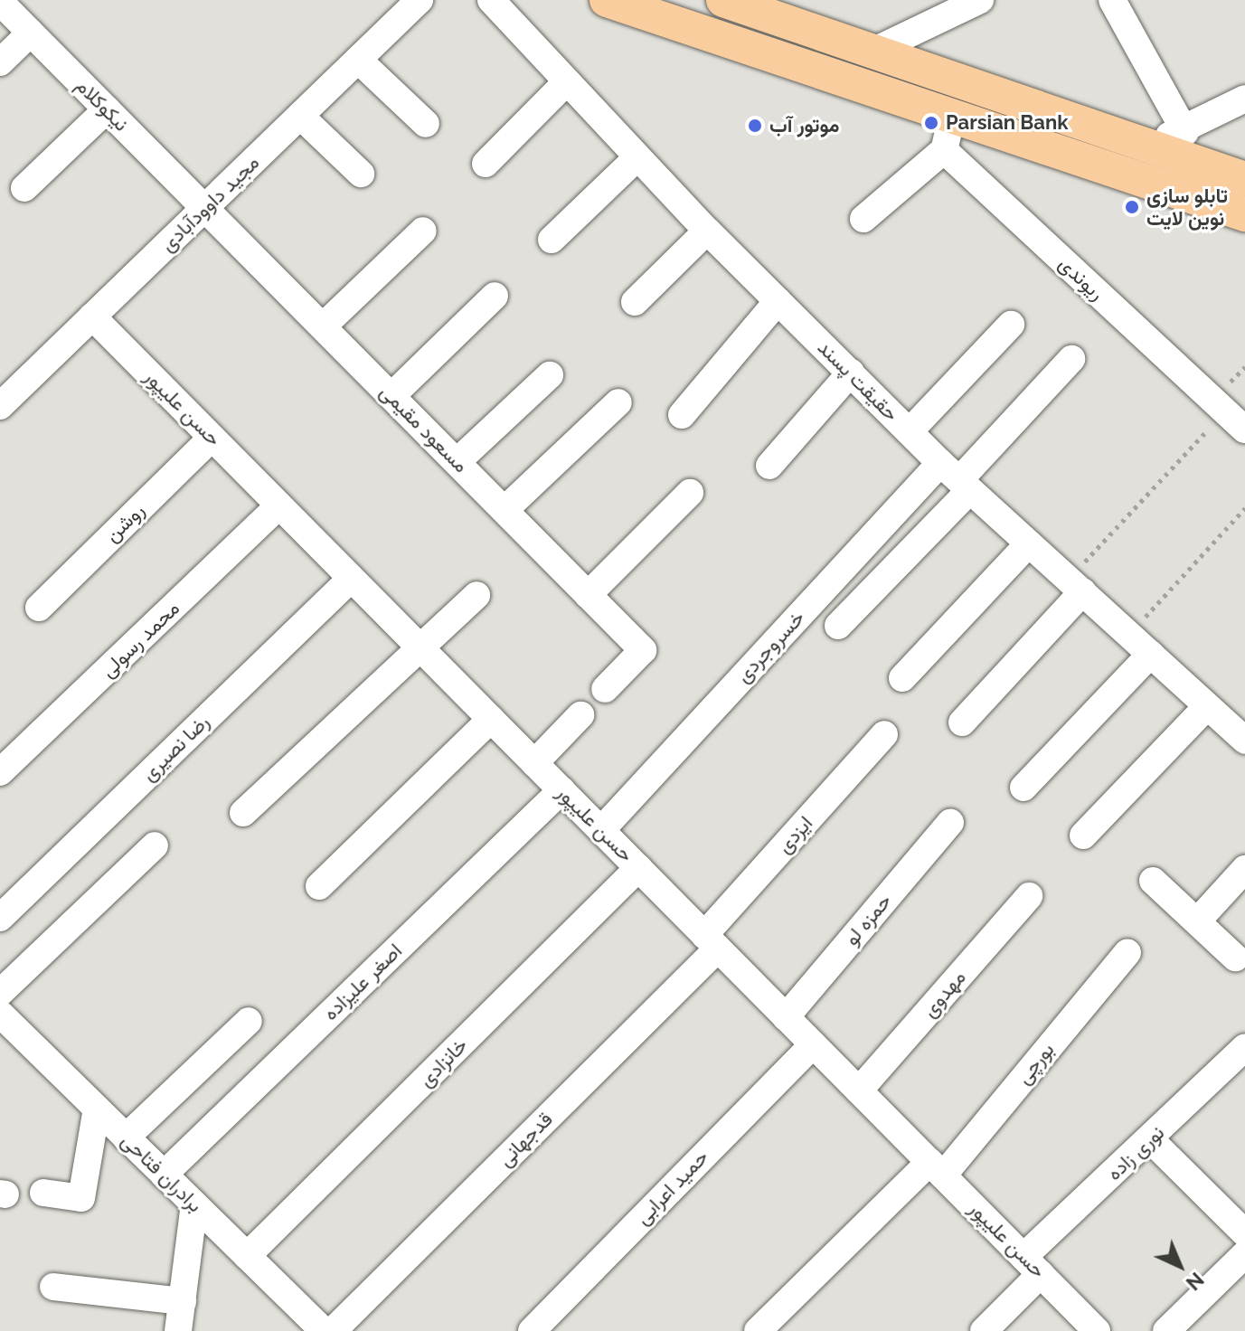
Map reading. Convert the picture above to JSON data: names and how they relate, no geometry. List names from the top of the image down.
{
  "streets": {
    "street": [
      "نیکوکلام",
      "مجید داوودآبادی",
      "ریوندی",
      "حقیقت پسند",
      "حسن علیپور",
      "مسعود مقیمی",
      "روشن",
      "محمد رسولی",
      "خسروجردی",
      "رضا نصیری",
      "ایزدی",
      "حمزه لو",
      "اصغر علیزاده",
      "مهدوی",
      "خانزادی",
      "بورچی",
      "قدجهانی",
      "نوری زاده",
      "برادران فتاحی",
      "حمید اعرابی"
    ]
  },
  "crossings": [
    ["نیکوکلام", "مجید داوودآبادی"],
    ["نیکوکلام", "مسعود مقیمی"],
    ["مجید داوودآبادی", "حسن علیپور"],
    ["مجید داوودآبادی", "مسعود مقیمی"],
    ["حقیقت پسند", "خسروجردی"],
    ["حسن علیپور", "روشن"],
    ["حسن علیپور", "محمد رسولی"],
    ["حسن علیپور", "خسروجردی"],
    ["حسن علیپور", "رضا نصیری"],
    ["حسن علیپور", "ایزدی"],
    ["حسن علیپور", "حمزه لو"],
    ["حسن علیپور", "اصغر علیزاده"],
    ["حسن علیپور", "مهدوی"],
    ["حسن علیپور", "خانزادی"],
    ["حسن علیپور", "بورچی"],
    ["حسن علیپور", "قدجهانی"],
    ["حسن علیپور", "نوری زاده"],
    ["حسن علیپور", "حمید اعرابی"],
    ["ایزدی", "قدجهانی"],
    ["اصغر علیزاده", "برادران فتاحی"],
    ["خانزادی", "برادران فتاحی"]
  ],
  "places": ["Parsian Bank", "موتور آب", "تابلو سازی نوین لایت"],
  "north": "bottom right"
}
